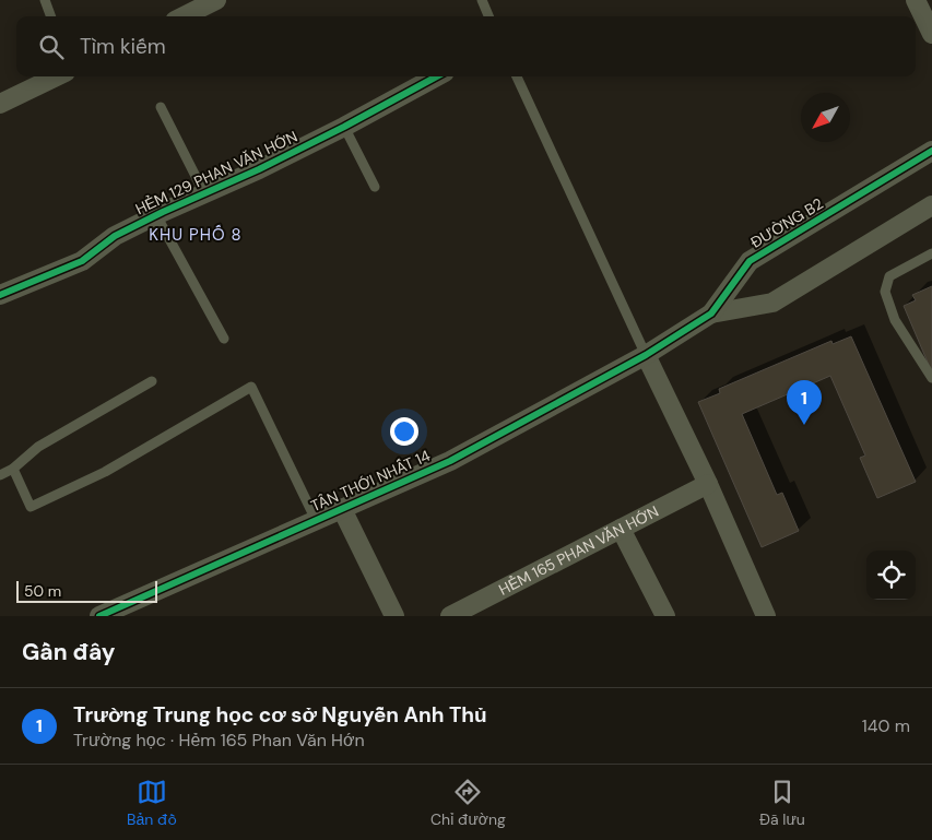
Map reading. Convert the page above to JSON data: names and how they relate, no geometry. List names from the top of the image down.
{
  "streets": {
    "street": [
      "HẺM 129 PHAN VĂN HỚN",
      "ĐƯỜNG B2",
      "TÂN THỚI NHẤT 14",
      "HẺM 165 PHAN VĂN HỚN"
    ]
  },
  "crossings": [
    ["ĐƯỜNG B2", "TÂN THỚI NHẤT 14"]
  ],
  "districts": ["KHU PHỐ 8"],
  "scale_bar": "50 m",
  "north": "bottom left",
  "page": {
    "search": "Tìm kiếm",
    "pins": "1",
    "scale": "50 m",
    "heading": "Gần đây",
    "list": [
      {
        "mark": "1",
        "name": "Trường Trung học cơ sở Nguyễn Anh Thủ",
        "note": "Trường học · Hẻm 165 Phan Văn Hớn",
        "value": "140 m"
      }
    ],
    "nav": ["Bản đồ", "Chỉ đường", "Đã lưu"]
  }
}
